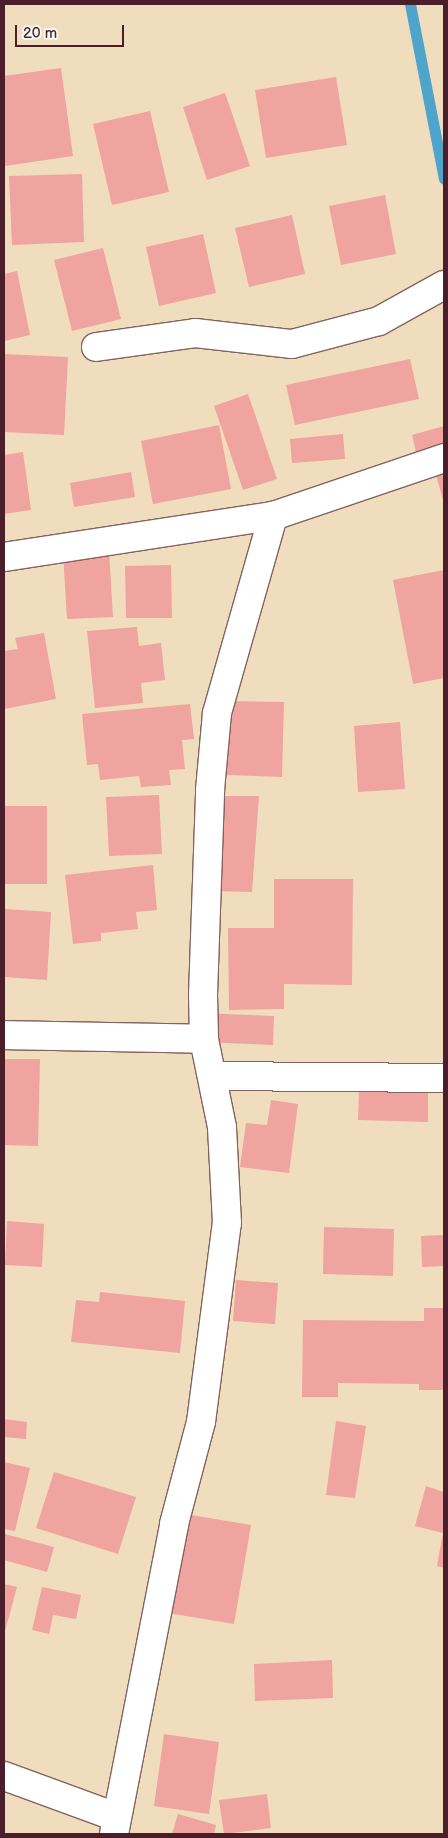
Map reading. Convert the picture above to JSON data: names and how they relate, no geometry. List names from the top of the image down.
{
  "scale_bar": "20 m"
}
